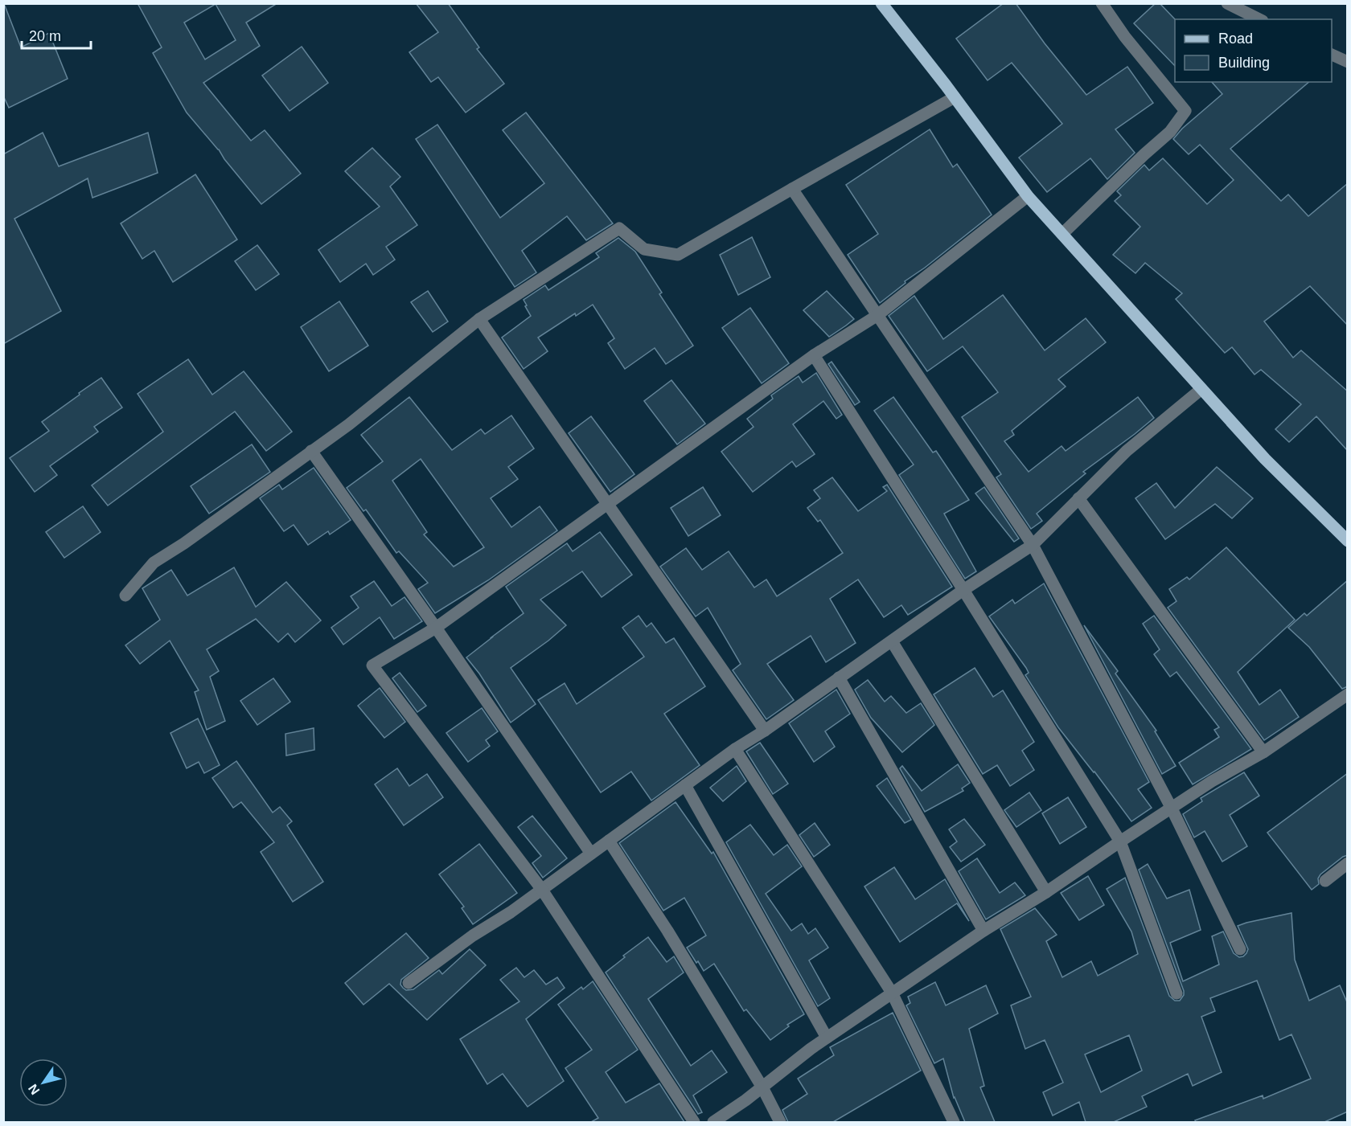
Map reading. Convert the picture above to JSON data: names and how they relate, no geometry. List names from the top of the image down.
{
  "legend": ["Road", "Building"],
  "scale_bar": "20 m",
  "north": "bottom left"
}
